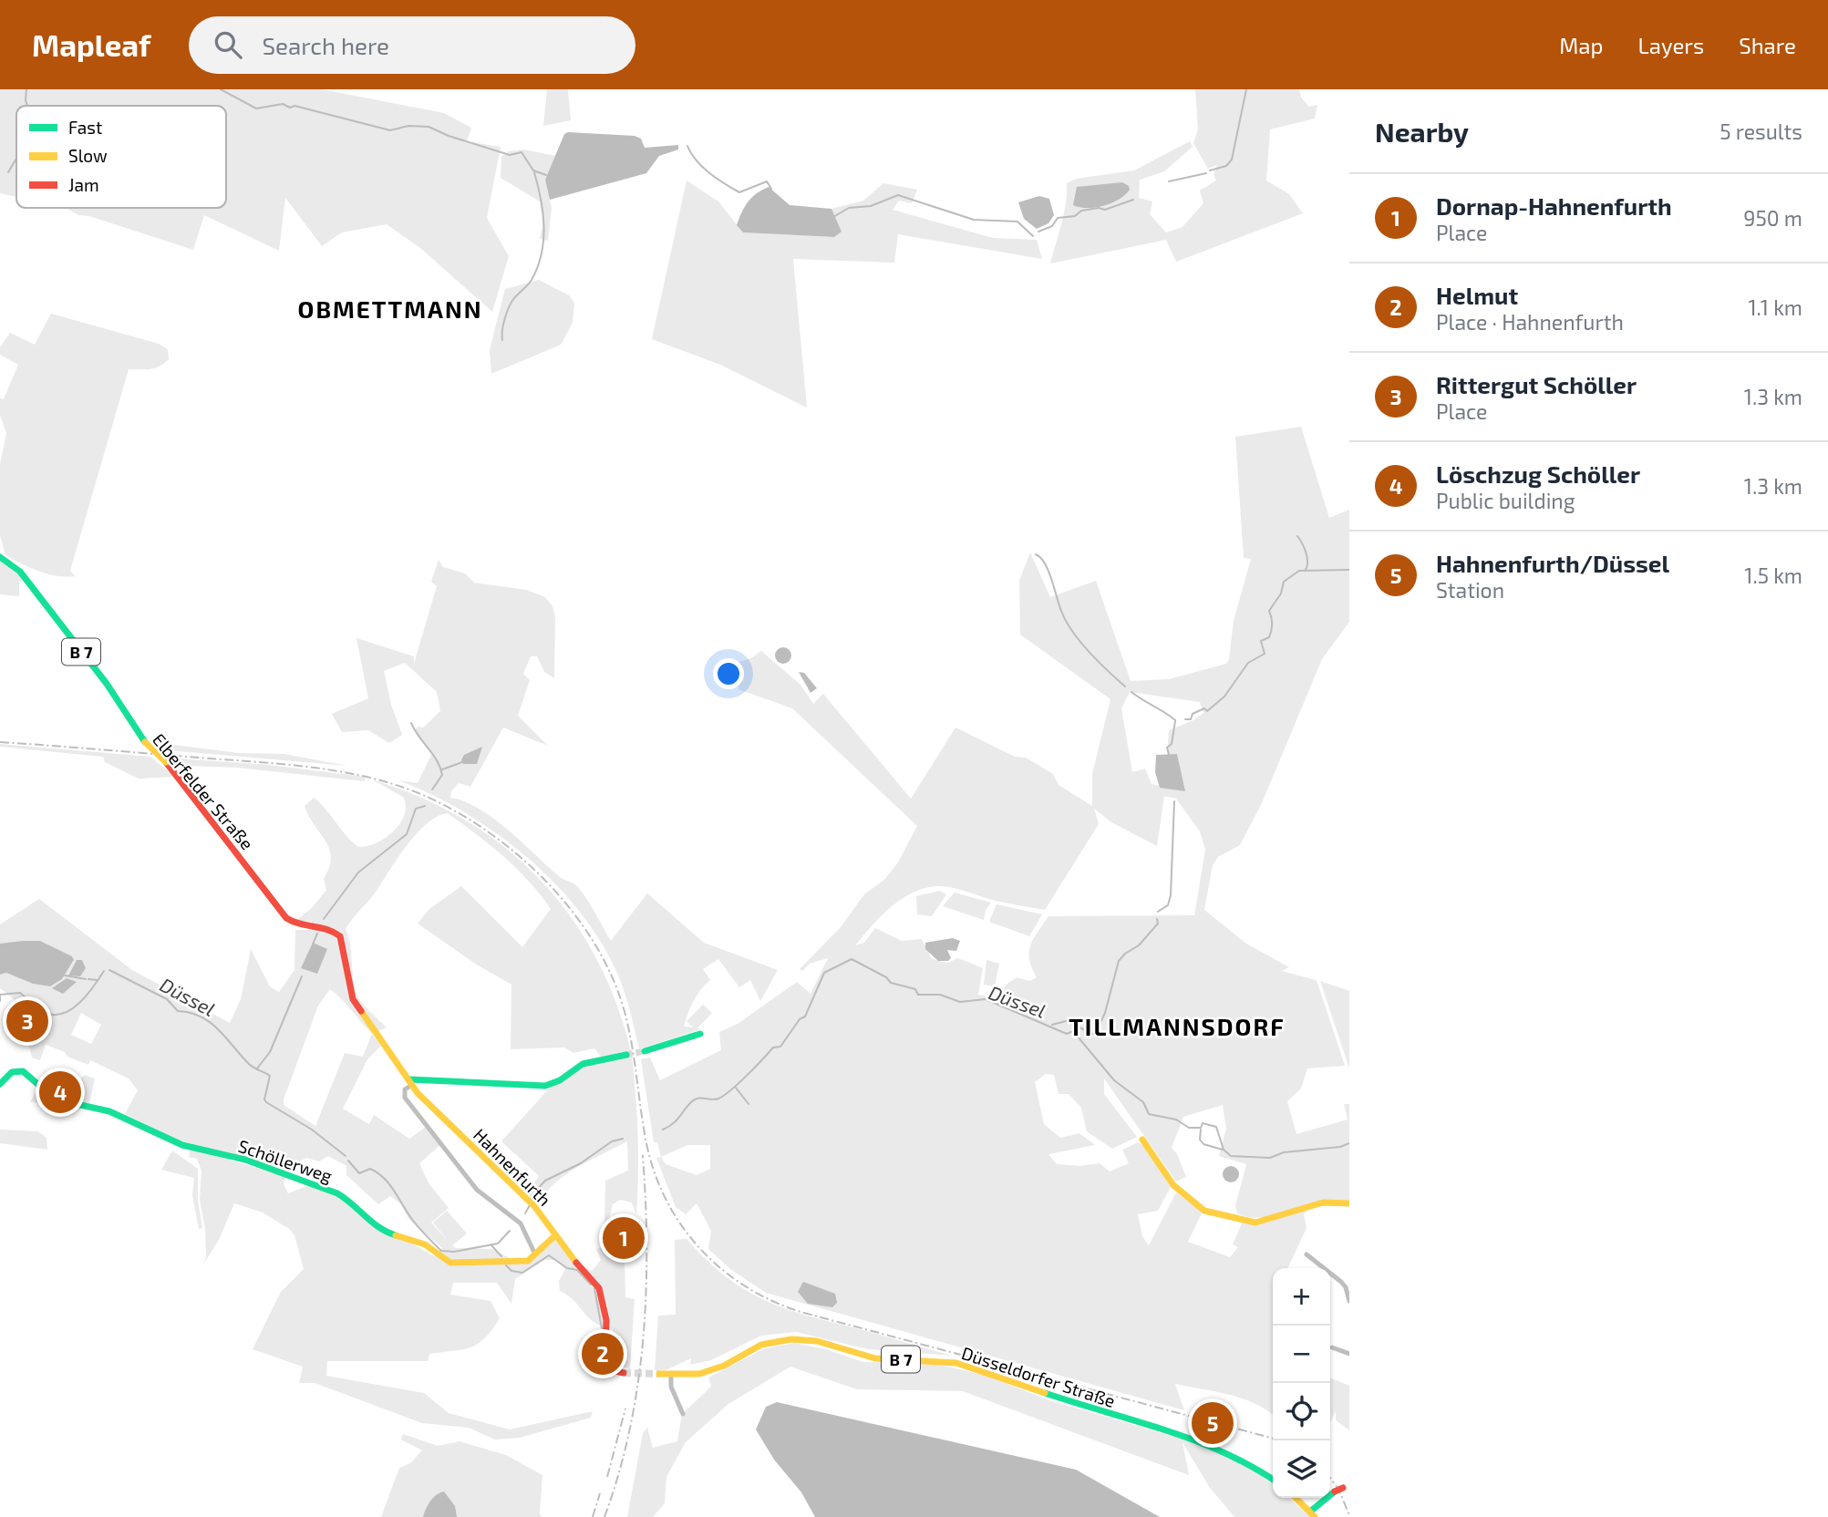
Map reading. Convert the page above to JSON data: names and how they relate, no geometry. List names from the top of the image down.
{
  "streets": {
    "main road": [
      "B 7",
      "Elberfelder Straße",
      "Schöllerweg",
      "Hahnenfurth",
      "Düsseldorfer Straße"
    ]
  },
  "crossings": [
    ["Elberfelder Straße", "Hahnenfurth"]
  ],
  "districts": ["OBMETTMANN", "TILLMANNSDORF"],
  "water": ["Düssel"],
  "legend": ["Fast", "Slow", "Jam"],
  "page": {
    "header": "Mapleaf",
    "search": "Search here",
    "nav": ["Map", "Layers", "Share"],
    "heading": ["Nearby", "5 results"],
    "list": [
      {
        "mark": "1",
        "name": "Dornap-Hahnenfurth",
        "note": "Place",
        "value": "950 m"
      },
      {
        "mark": "2",
        "name": "Helmut",
        "note": "Place · Hahnenfurth",
        "value": "1.1 km"
      },
      {
        "mark": "3",
        "name": "Rittergut Schöller",
        "note": "Place",
        "value": "1.3 km"
      },
      {
        "mark": "4",
        "name": "Löschzug Schöller",
        "note": "Public building",
        "value": "1.3 km"
      },
      {
        "mark": "5",
        "name": "Hahnenfurth/Düssel",
        "note": "Station",
        "value": "1.5 km"
      }
    ],
    "pins": [
      "3",
      "4",
      "1",
      "2",
      "5"
    ],
    "map_buttons": ["+", "−"]
  }
}
